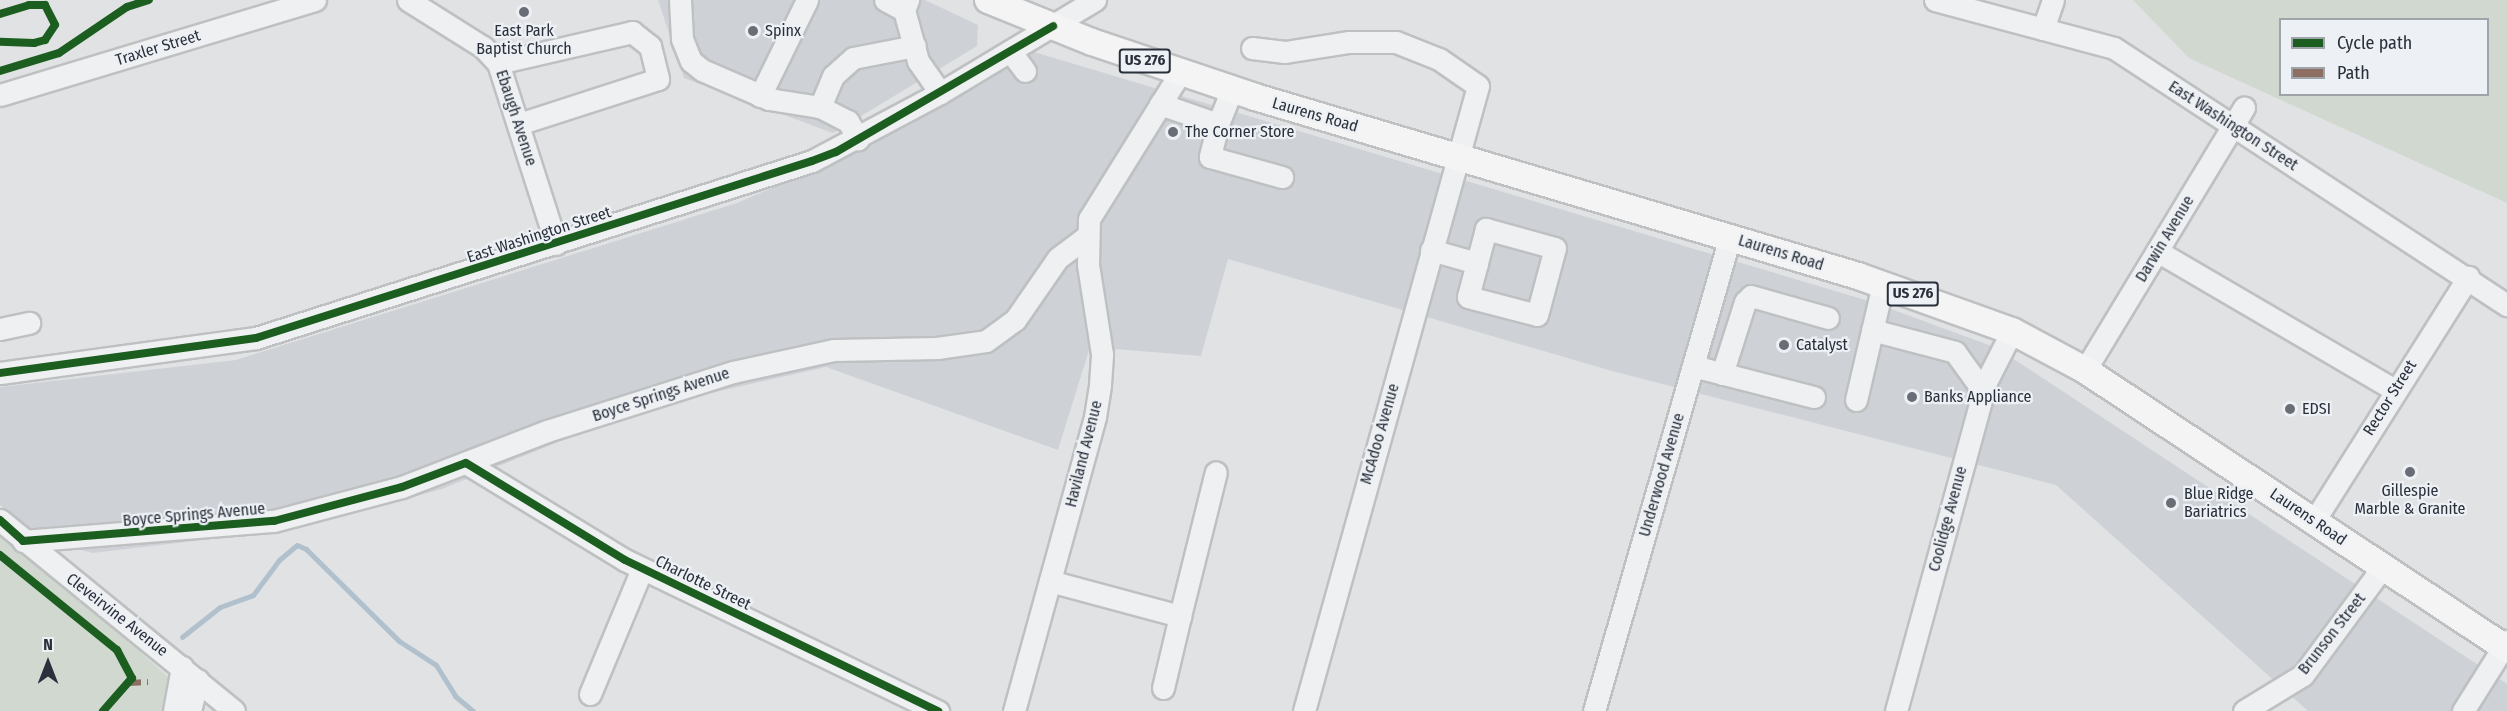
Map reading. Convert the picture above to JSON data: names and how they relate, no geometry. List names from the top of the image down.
{
  "streets": {
    "main road": ["US 276", "Laurens Road"],
    "street": [
      "Traxler Street",
      "Ebaugh Avenue",
      "East Washington Street",
      "Darwin Avenue",
      "Boyce Springs Avenue",
      "Rector Street",
      "McAdoo Avenue",
      "Haviland Avenue",
      "Underwood Avenue",
      "Coolidge Avenue",
      "Charlotte Street",
      "Cleveirvine Avenue",
      "Brunson Street"
    ]
  },
  "crossings": [
    ["Laurens Road", "East Washington Street"],
    ["Laurens Road", "Darwin Avenue"],
    ["Laurens Road", "Rector Street"],
    ["Laurens Road", "McAdoo Avenue"],
    ["Laurens Road", "Haviland Avenue"],
    ["Laurens Road", "Underwood Avenue"],
    ["Laurens Road", "Coolidge Avenue"],
    ["Laurens Road", "Brunson Street"],
    ["Ebaugh Avenue", "East Washington Street"],
    ["East Washington Street", "Darwin Avenue"],
    ["East Washington Street", "Rector Street"],
    ["Boyce Springs Avenue", "Haviland Avenue"],
    ["Boyce Springs Avenue", "Charlotte Street"],
    ["Boyce Springs Avenue", "Cleveirvine Avenue"]
  ],
  "places": [
    "East Park Baptist Church",
    "Spinx",
    "The Corner Store",
    "Catalyst",
    "Banks Appliance",
    "EDSI",
    "Gillespie Marble & Granite",
    "Blue Ridge Bariatrics"
  ],
  "legend": ["Cycle path", "Path"],
  "north": "top"
}
